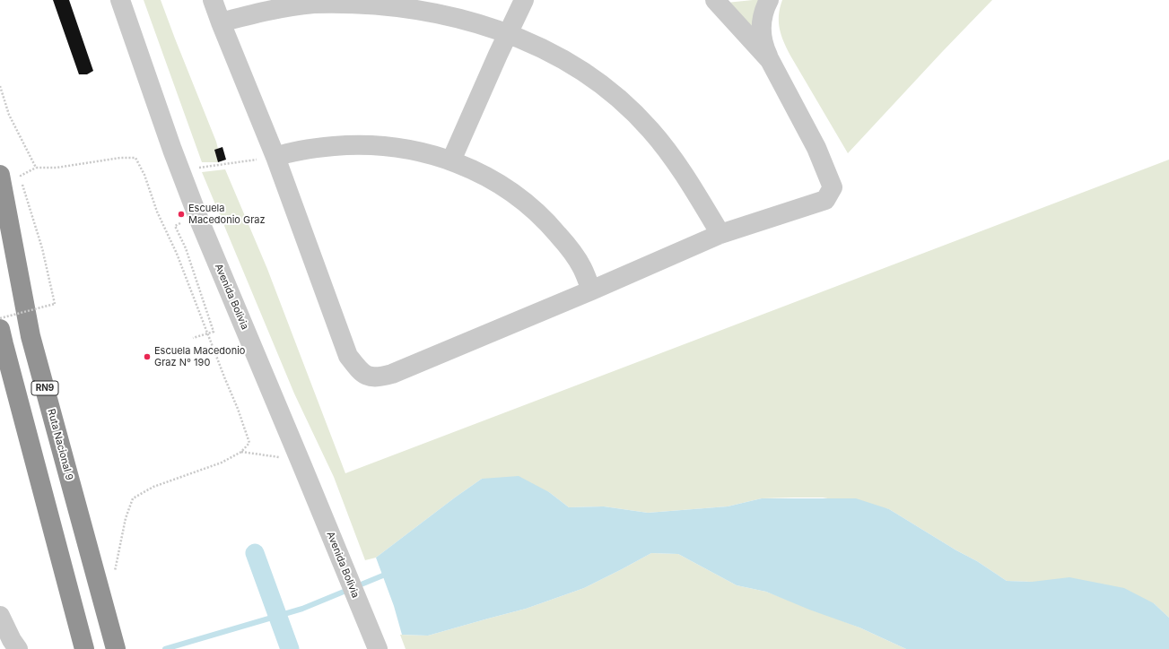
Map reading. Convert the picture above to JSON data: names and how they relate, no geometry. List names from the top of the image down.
{
  "streets": {
    "highway": ["RN9", "Ruta Nacional 9"],
    "street": ["Avenida Bolivia"]
  },
  "places": ["Escuela Macedonio Graz", "Escuela Macedonio Graz N° 190"]
}
